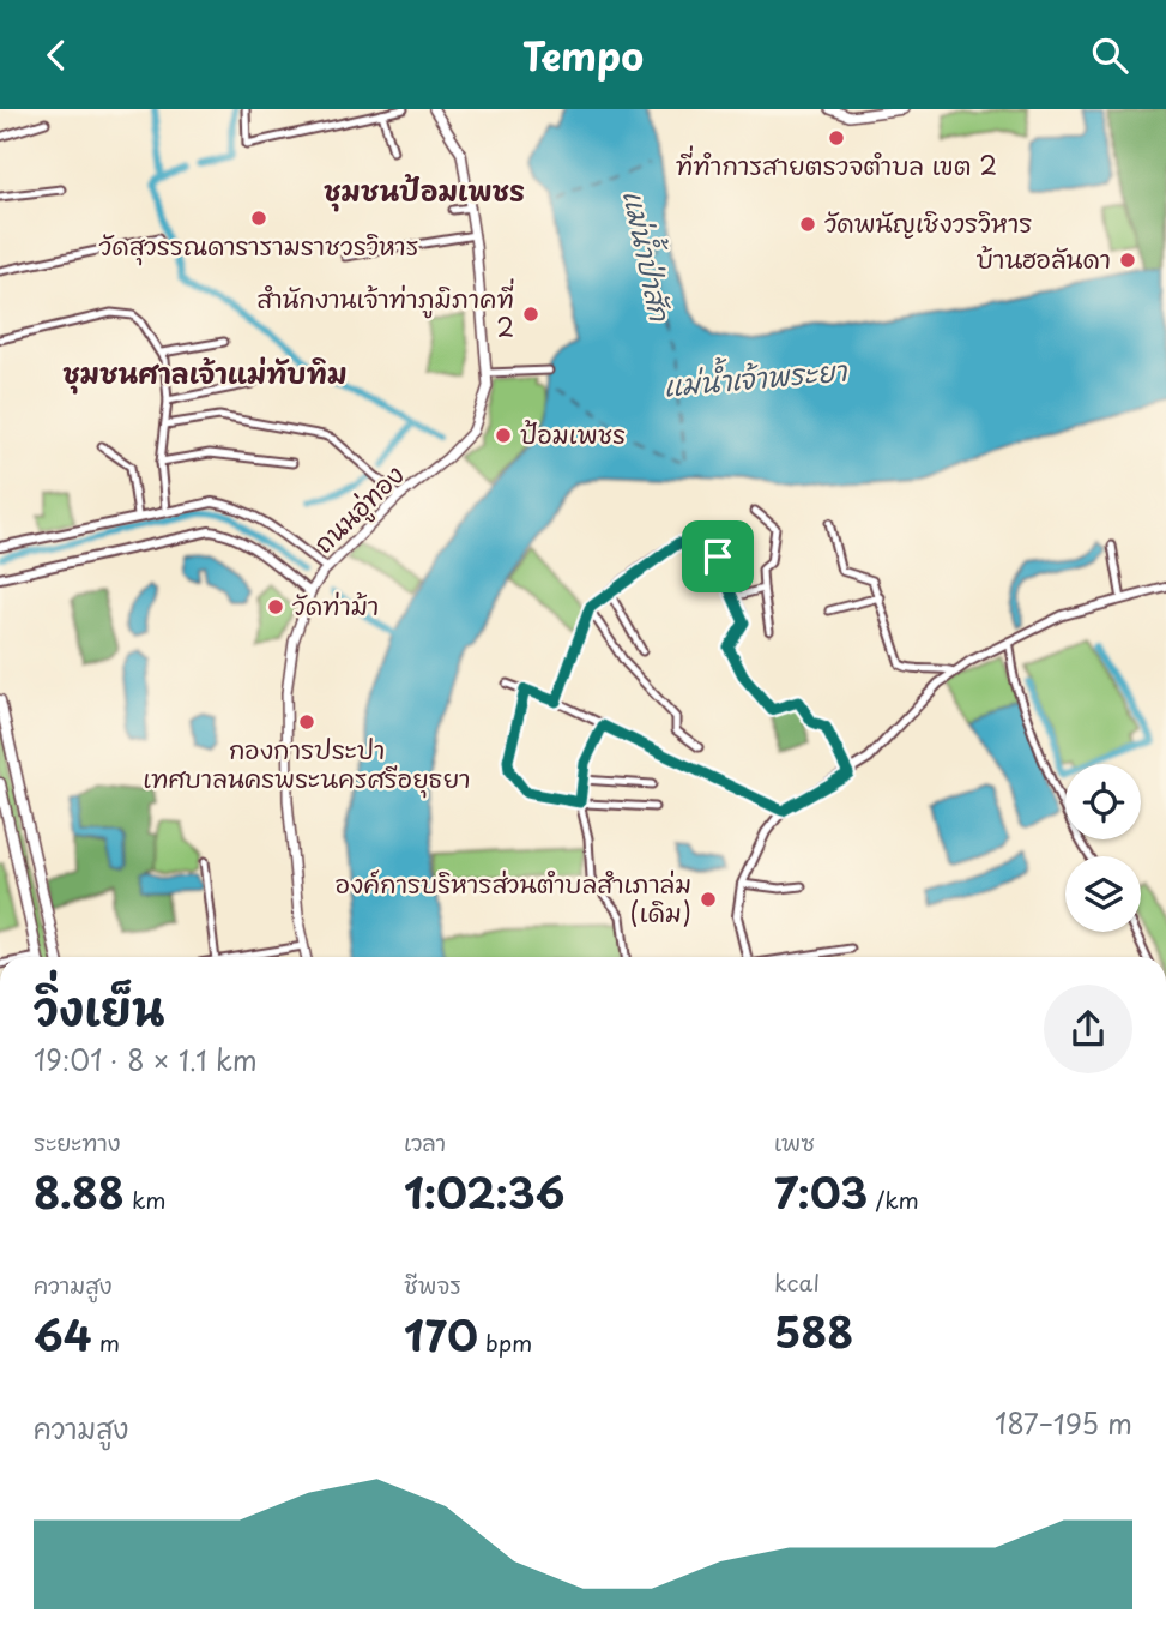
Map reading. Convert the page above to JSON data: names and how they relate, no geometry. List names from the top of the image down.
{
  "streets": {
    "main road": ["ถนนอู่ทอง"]
  },
  "districts": ["ชุมชนป้อมเพชร", "ชุมชนศาลเจ้าแม่ทับทิม"],
  "water": ["แม่น้ำป่าสัก", "แม่น้ำเจ้าพระยา"],
  "places": [
    "ที่ทำการสายตรวจตำบล เขต 2",
    "วัดสุวรรณดารารามราชวรวิหาร",
    "วัดพนัญเชิงวรวิหาร",
    "บ้านฮอลันดา",
    "สํานักงานเจ้าท่าภูมิภาคที่ 2",
    "ป้อมเพชร",
    "วัดท่าม้า",
    "กองการประปา เทศบาลนครพระนครศรีอยุธยา",
    "องค์การบริหารส่วนตำบลสำเภาล่ม (เดิม)"
  ],
  "page": {
    "header": "Tempo",
    "heading": ["วิ่งเย็น", "19:01 · 8 × 1.1 km"],
    "stats": [
      ["ระยะทาง", "8.88 km"],
      ["เวลา", "1:02:36"],
      ["เพซ", "7:03 /km"],
      ["ความสูง", "64 m"],
      ["ชีพจร", "170 bpm"],
      ["kcal", "588"]
    ],
    "chart": ["ความสูง", "187–195 m"]
  }
}
